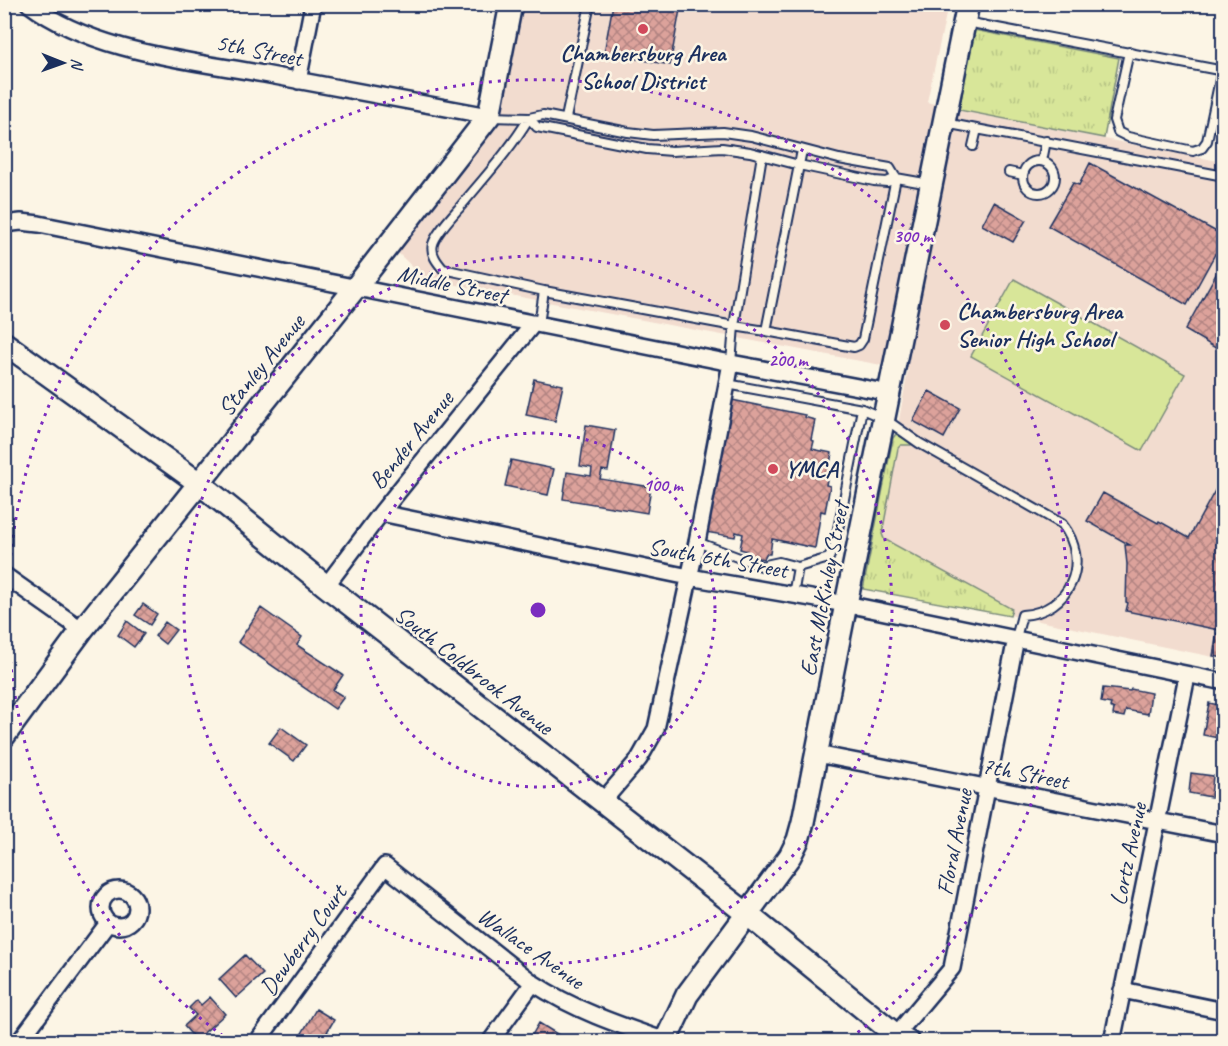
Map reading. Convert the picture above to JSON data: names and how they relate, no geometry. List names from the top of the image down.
{
  "streets": {
    "street": [
      "5th Street",
      "Middle Street",
      "Stanley Avenue",
      "Bender Avenue",
      "South 6th Street",
      "East McKinley Street",
      "South Coldbrook Avenue",
      "7th Street",
      "Floral Avenue",
      "Lortz Avenue",
      "Dewberry Court",
      "Wallace Avenue"
    ]
  },
  "crossings": [
    ["5th Street", "Stanley Avenue"],
    ["Middle Street", "Stanley Avenue"],
    ["Middle Street", "Bender Avenue"],
    ["Middle Street", "East McKinley Street"],
    ["Stanley Avenue", "South Coldbrook Avenue"],
    ["Bender Avenue", "South 6th Street"],
    ["Bender Avenue", "South Coldbrook Avenue"],
    ["South 6th Street", "East McKinley Street"],
    ["South 6th Street", "Floral Avenue"],
    ["South 6th Street", "Lortz Avenue"],
    ["East McKinley Street", "South Coldbrook Avenue"],
    ["East McKinley Street", "7th Street"],
    ["East McKinley Street", "Wallace Avenue"],
    ["South Coldbrook Avenue", "Floral Avenue"],
    ["7th Street", "Floral Avenue"],
    ["7th Street", "Lortz Avenue"],
    ["Dewberry Court", "Wallace Avenue"]
  ],
  "places": ["Chambersburg Area School District", "Chambersburg Area Senior High School", "YMCA"],
  "north": "right",
  "rings": ["300 m", "200 m", "100 m"]
}
